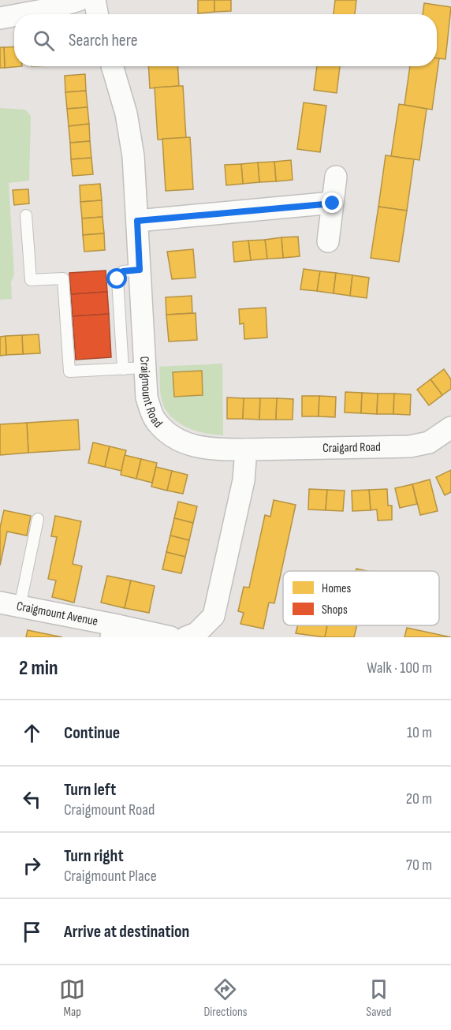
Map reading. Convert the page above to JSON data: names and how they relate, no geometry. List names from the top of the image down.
{
  "streets": {
    "street": ["Craigmount Road", "Craigard Road", "Craigmount Avenue"]
  },
  "crossings": [
    ["Craigmount Road", "Craigard Road"]
  ],
  "legend": ["Homes", "Shops"],
  "page": {
    "search": "Search here",
    "heading": ["2 min", "Walk · 100 m"],
    "list": [
      ["Continue", "10 m"],
      ["Turn left", "Craigmount Road", "20 m"],
      ["Turn right", "Craigmount Place", "70 m"],
      "Arrive at destination"
    ],
    "nav": ["Map", "Directions", "Saved"]
  }
}
